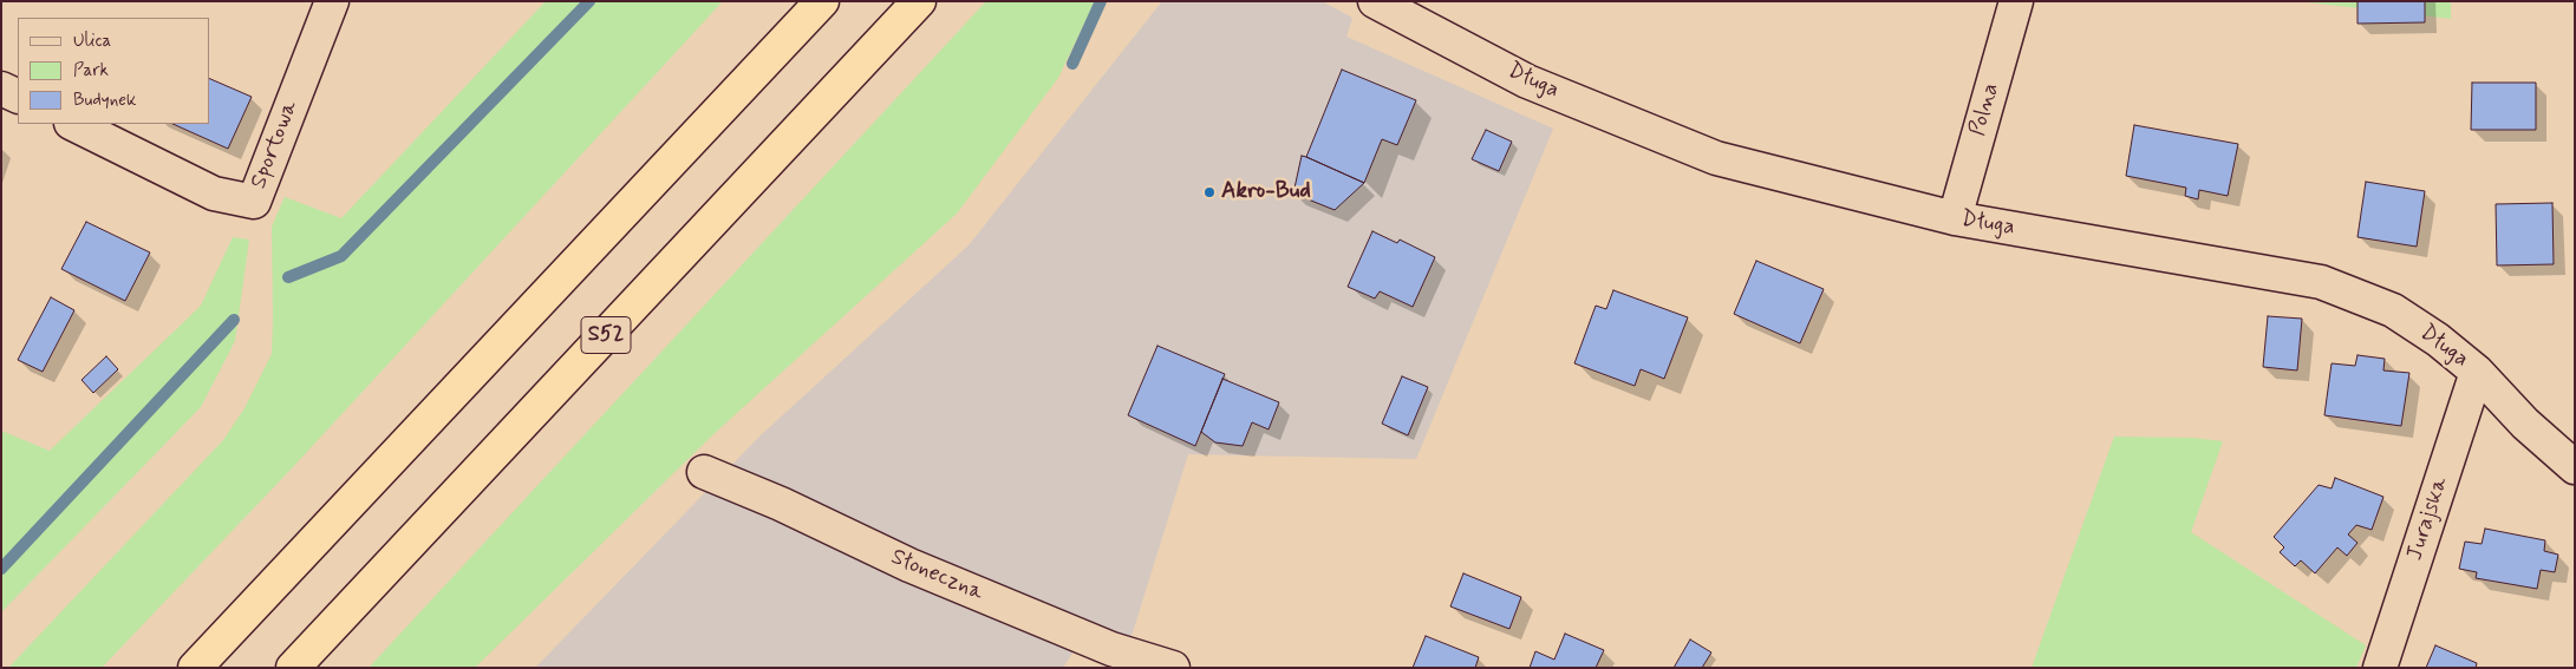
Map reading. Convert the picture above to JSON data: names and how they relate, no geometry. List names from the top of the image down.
{
  "streets": {
    "highway": ["S52"],
    "street": [
      "Długa",
      "Polna",
      "Sportowa",
      "Jurajska",
      "Słoneczna"
    ]
  },
  "crossings": [
    ["Długa", "Polna"],
    ["Długa", "Jurajska"]
  ],
  "places": ["Akro-Bud"],
  "legend": ["Ulica", "Park", "Budynek"]
}
